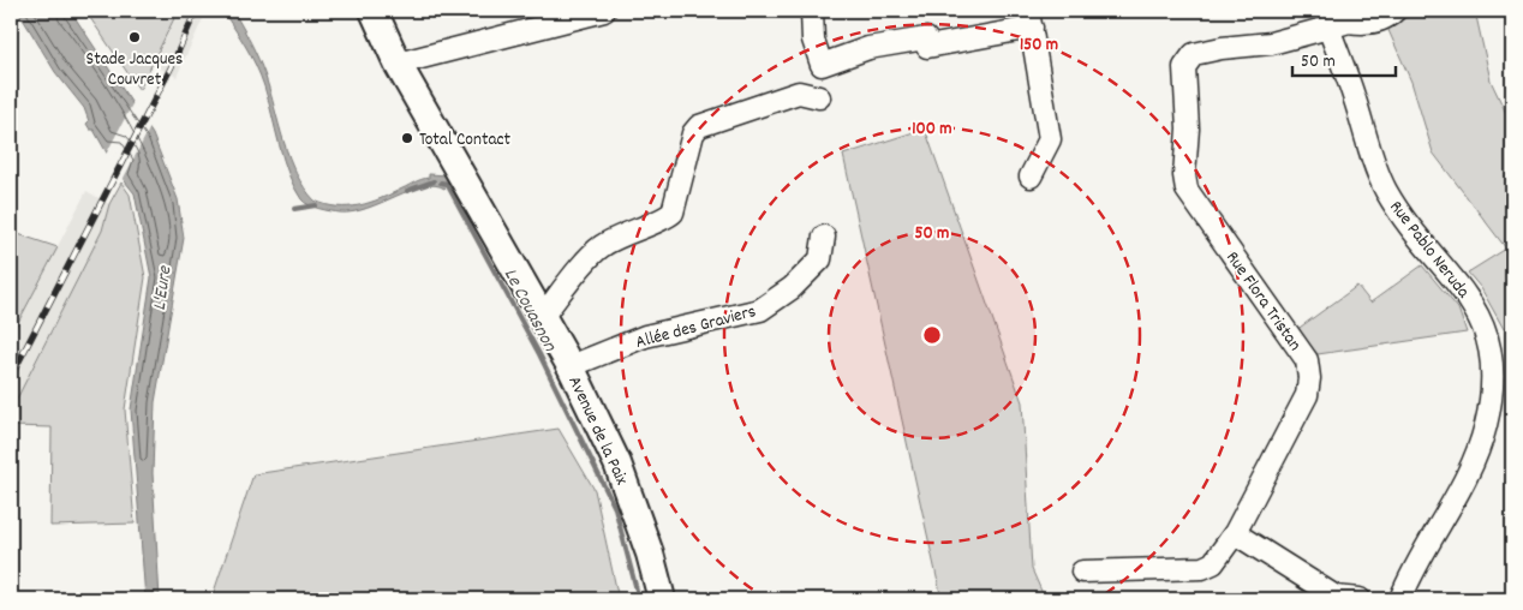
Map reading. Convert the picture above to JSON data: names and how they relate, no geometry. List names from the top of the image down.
{
  "streets": {
    "main road": ["Avenue de la Paix"],
    "street": ["Rue Pablo Neruda", "Rue Flora Tristan", "Allée des Graviers"]
  },
  "crossings": [
    ["Rue Pablo Neruda", "Rue Flora Tristan"],
    ["Allée des Graviers", "Avenue de la Paix"]
  ],
  "water": ["L'Eure", "Le Couasnon"],
  "places": ["Stade Jacques Couvret", "Total Contact"],
  "scale_bar": "50 m",
  "rings": ["150 m", "100 m", "50 m"]
}
